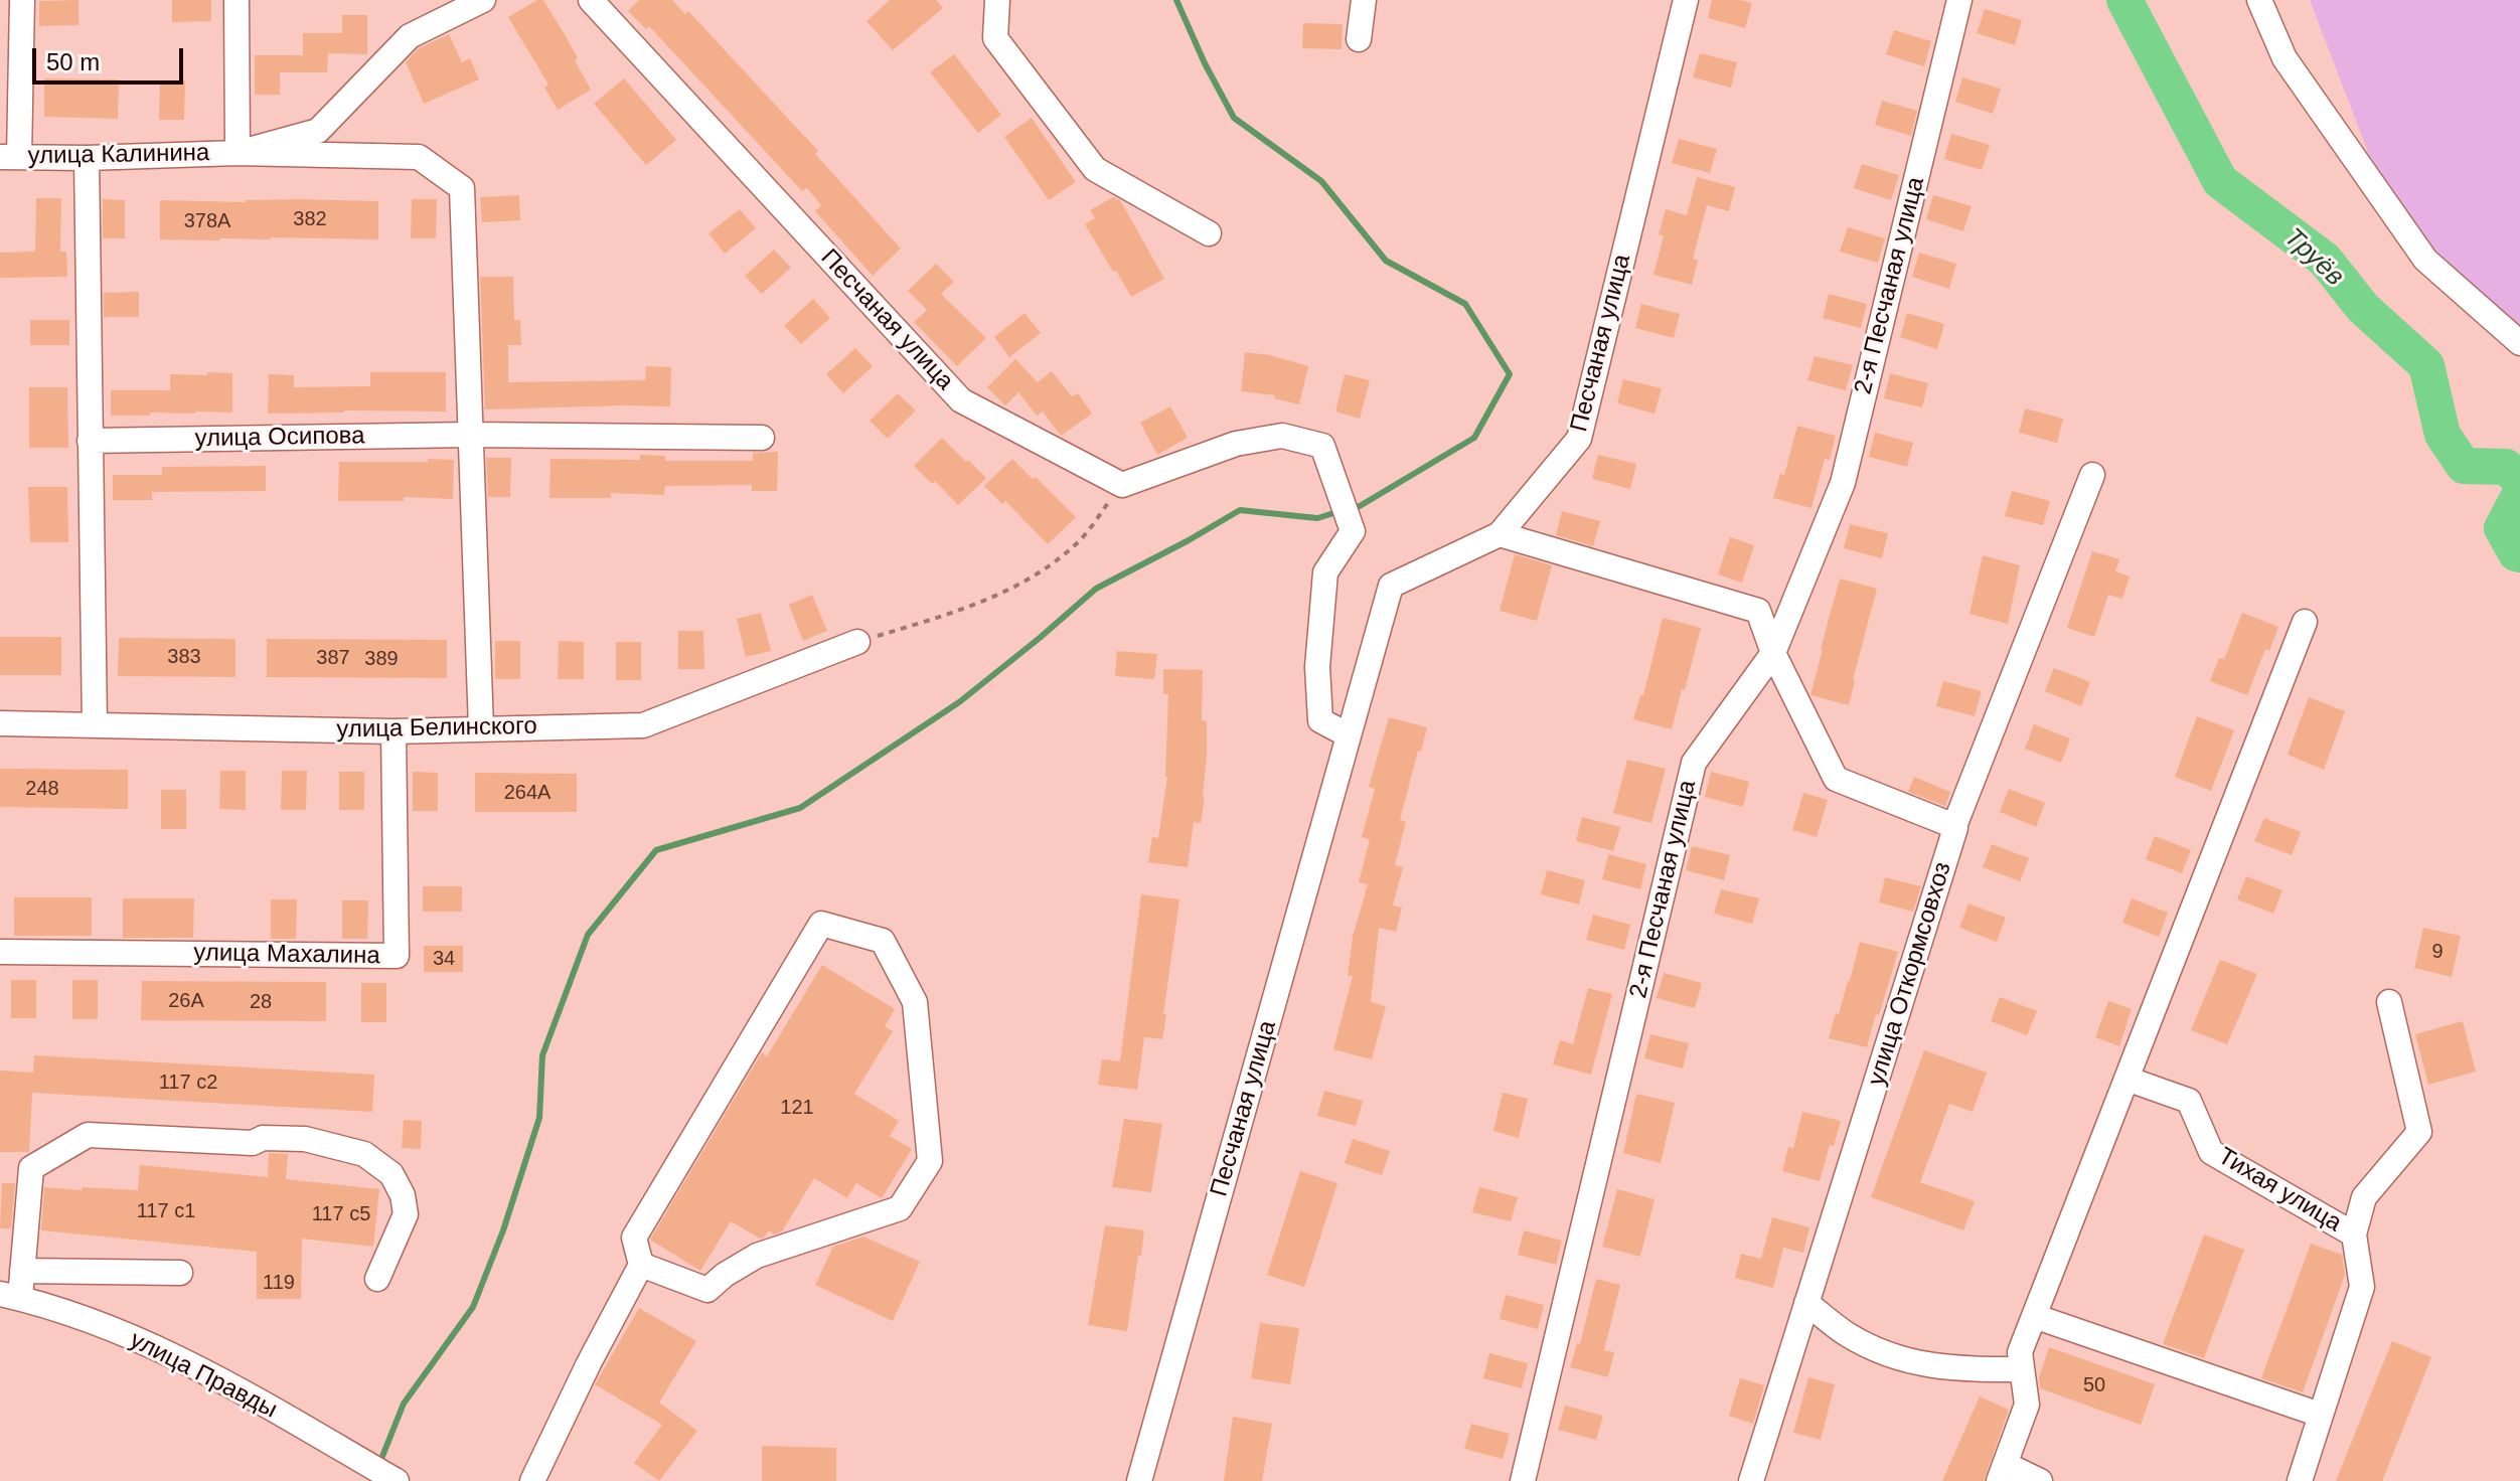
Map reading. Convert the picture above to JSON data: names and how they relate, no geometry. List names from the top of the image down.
{
  "streets": {
    "street": [
      "улица Калинина",
      "2-я Песчаная улица",
      "Песчаная улица",
      "улица Осипова",
      "улица Белинского",
      "улица Махалина",
      "улица Откормсовхоз",
      "Тихая улица",
      "улица Правды"
    ]
  },
  "crossings": [
    ["улица Калинина", "улица Осипова"],
    ["улица Белинского", "улица Махалина"]
  ],
  "water": ["Труёв"],
  "house_numbers": [
    "382",
    "378А",
    "383",
    "387",
    "389",
    "248",
    "264А",
    "9",
    "34",
    "26А",
    "28",
    "117 с2",
    "121",
    "117 с1",
    "117 с5",
    "119",
    "50"
  ],
  "scale_bar": "50 m"
}
